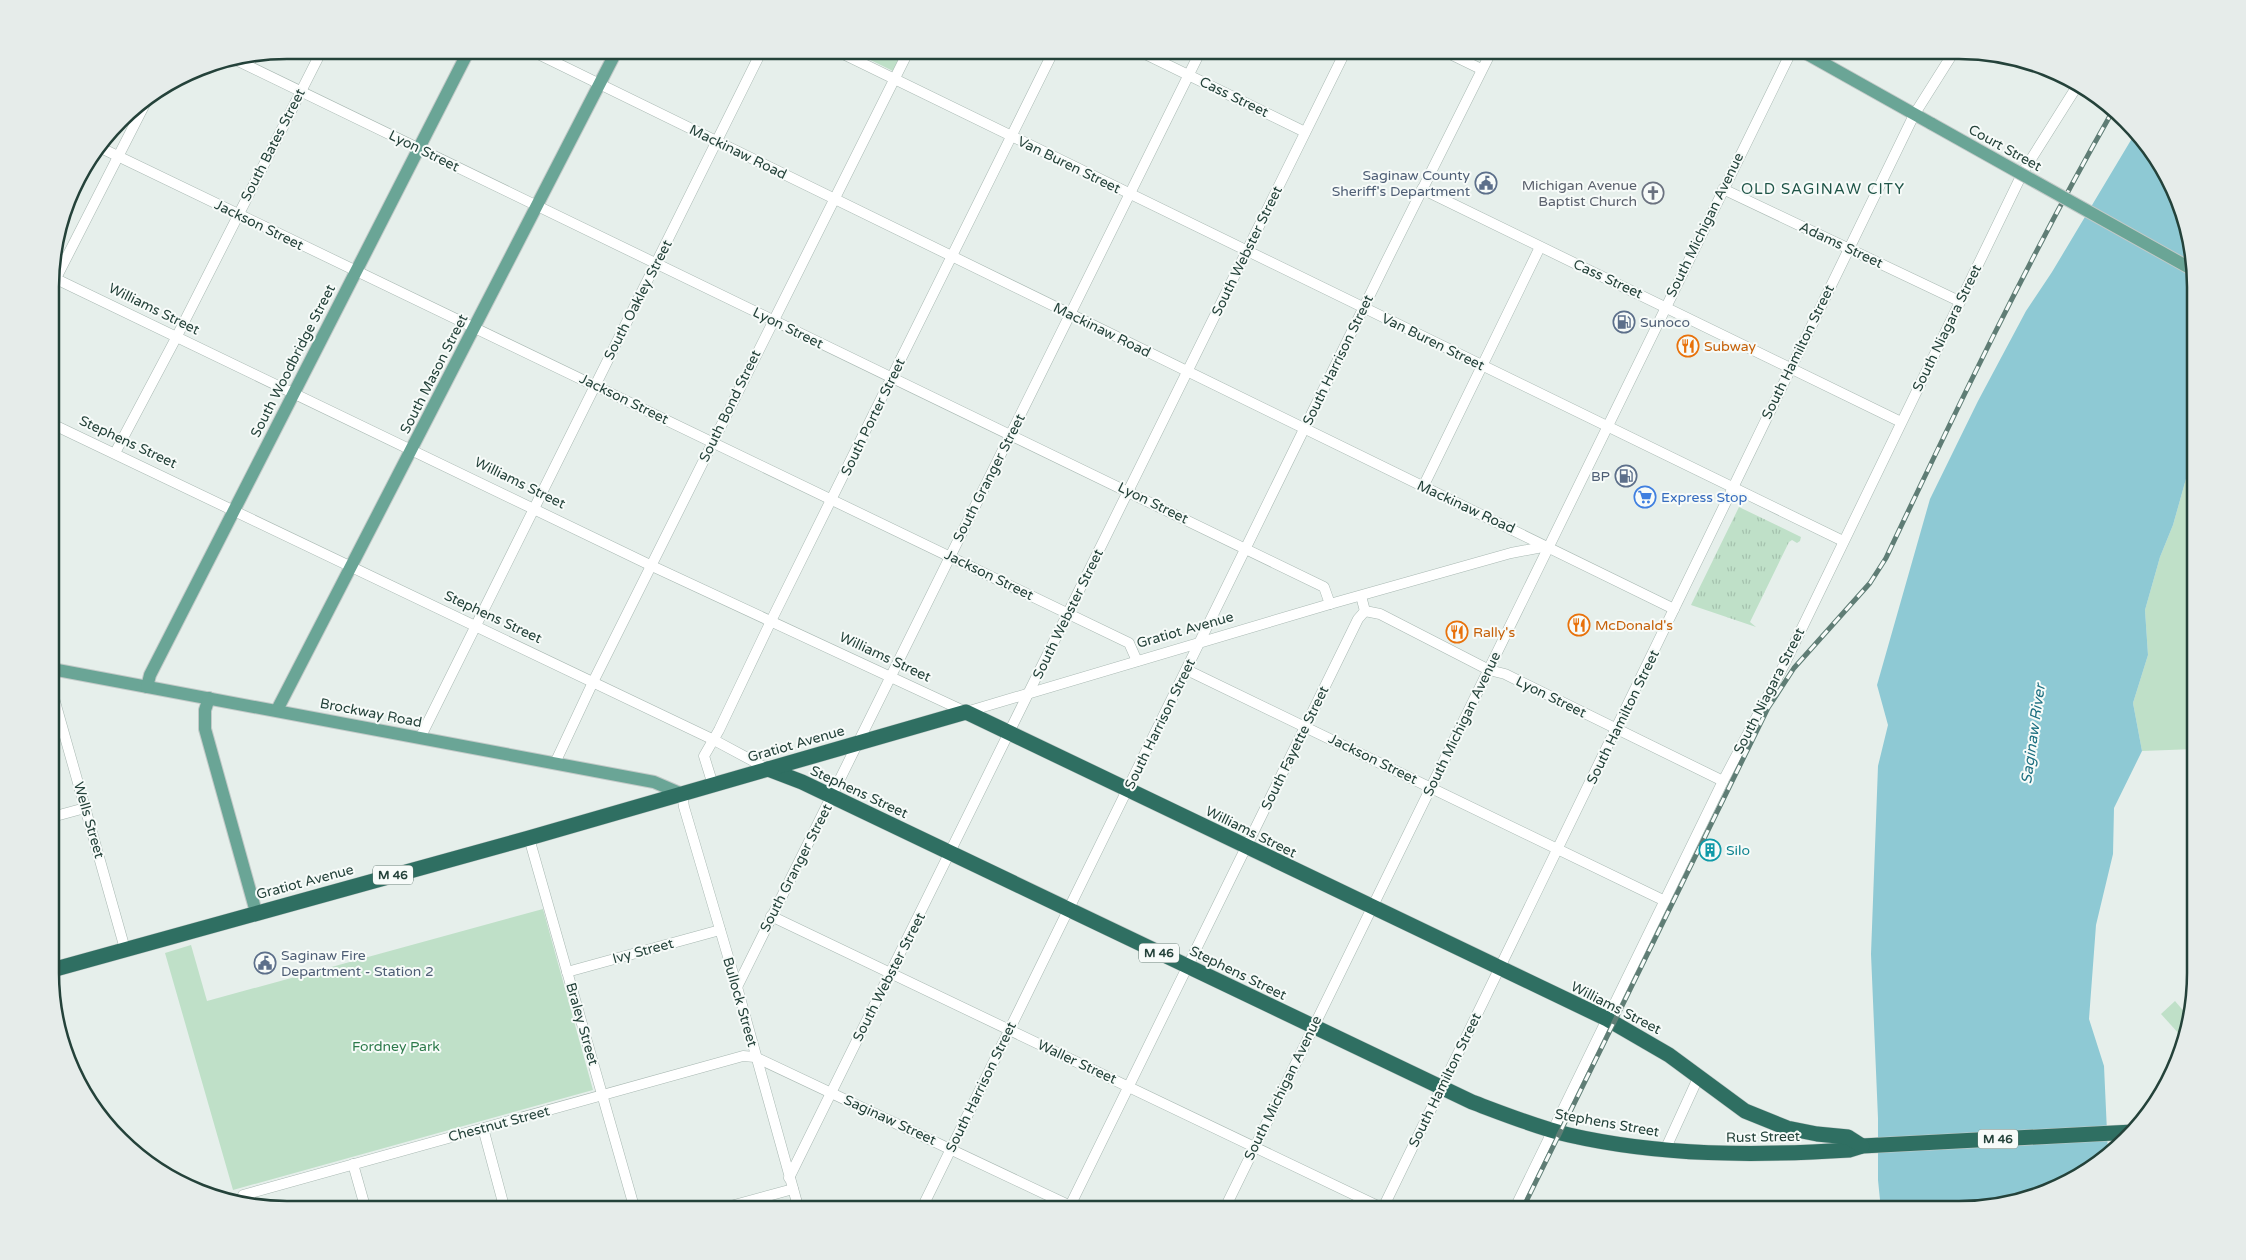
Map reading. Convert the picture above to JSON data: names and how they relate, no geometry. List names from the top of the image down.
{
  "streets": {
    "highway": [
      "Williams Street",
      "Stephens Street",
      "Gratiot Avenue",
      "M 46",
      "Rust Street"
    ],
    "main road": [
      "Court Street",
      "South Woodbridge Street",
      "South Mason Street",
      "Brockway Road"
    ],
    "street": [
      "Cass Street",
      "South Bates Street",
      "Lyon Street",
      "Mackinaw Road",
      "Van Buren Street",
      "Jackson Street",
      "South Michigan Avenue",
      "Adams Street",
      "South Webster Street",
      "South Oakley Street",
      "South Niagara Street",
      "South Hamilton Street",
      "South Harrison Street",
      "South Bond Street",
      "South Porter Street",
      "South Granger Street",
      "South Fayette Street",
      "Wells Street",
      "Ivy Street",
      "Bullock Street",
      "Braley Street",
      "Waller Street",
      "Saginaw Street",
      "Chestnut Street"
    ]
  },
  "crossings": [
    ["Cass Street", "South Michigan Avenue"],
    ["Cass Street", "South Webster Street"],
    ["Cass Street", "South Niagara Street"],
    ["Cass Street", "South Hamilton Street"],
    ["Cass Street", "South Harrison Street"],
    ["Cass Street", "South Granger Street"],
    ["South Bates Street", "Lyon Street"],
    ["South Bates Street", "Jackson Street"],
    ["South Bates Street", "Williams Street"],
    ["South Bates Street", "Stephens Street"],
    ["Court Street", "South Hamilton Street"],
    ["Lyon Street", "South Michigan Avenue"],
    ["Lyon Street", "South Webster Street"],
    ["Lyon Street", "South Oakley Street"],
    ["Lyon Street", "South Niagara Street"],
    ["Lyon Street", "South Hamilton Street"],
    ["Lyon Street", "South Harrison Street"],
    ["Lyon Street", "South Woodbridge Street"],
    ["Lyon Street", "South Mason Street"],
    ["Lyon Street", "South Bond Street"],
    ["Lyon Street", "South Porter Street"],
    ["Lyon Street", "South Granger Street"],
    ["Lyon Street", "Gratiot Avenue"],
    ["Lyon Street", "South Fayette Street"],
    ["Mackinaw Road", "South Michigan Avenue"],
    ["Mackinaw Road", "South Webster Street"],
    ["Mackinaw Road", "South Oakley Street"],
    ["Mackinaw Road", "South Hamilton Street"],
    ["Mackinaw Road", "South Harrison Street"],
    ["Mackinaw Road", "South Mason Street"],
    ["Mackinaw Road", "South Bond Street"],
    ["Mackinaw Road", "South Porter Street"],
    ["Mackinaw Road", "South Granger Street"],
    ["Mackinaw Road", "Gratiot Avenue"],
    ["Van Buren Street", "South Michigan Avenue"],
    ["Van Buren Street", "South Webster Street"],
    ["Van Buren Street", "South Niagara Street"],
    ["Van Buren Street", "South Hamilton Street"],
    ["Van Buren Street", "South Harrison Street"],
    ["Van Buren Street", "South Bond Street"],
    ["Van Buren Street", "South Porter Street"],
    ["Van Buren Street", "South Granger Street"],
    ["Jackson Street", "South Michigan Avenue"],
    ["Jackson Street", "South Webster Street"],
    ["Jackson Street", "South Oakley Street"],
    ["Jackson Street", "South Niagara Street"],
    ["Jackson Street", "South Hamilton Street"],
    ["Jackson Street", "South Harrison Street"],
    ["Jackson Street", "South Woodbridge Street"],
    ["Jackson Street", "South Mason Street"],
    ["Jackson Street", "South Bond Street"],
    ["Jackson Street", "South Porter Street"],
    ["Jackson Street", "South Granger Street"],
    ["Jackson Street", "Gratiot Avenue"],
    ["Jackson Street", "South Fayette Street"],
    ["South Michigan Avenue", "Adams Street"],
    ["South Michigan Avenue", "Williams Street"],
    ["South Michigan Avenue", "Stephens Street"],
    ["South Michigan Avenue", "Gratiot Avenue"],
    ["South Michigan Avenue", "Waller Street"],
    ["Adams Street", "South Niagara Street"],
    ["Adams Street", "South Hamilton Street"],
    ["South Webster Street", "Williams Street"],
    ["South Webster Street", "Stephens Street"],
    ["South Webster Street", "Gratiot Avenue"],
    ["South Webster Street", "Bullock Street"],
    ["South Webster Street", "Waller Street"],
    ["South Webster Street", "Saginaw Street"],
    ["South Oakley Street", "Williams Street"],
    ["South Oakley Street", "Stephens Street"],
    ["South Oakley Street", "Brockway Road"],
    ["Williams Street", "South Niagara Street"],
    ["Williams Street", "South Hamilton Street"],
    ["Williams Street", "South Harrison Street"],
    ["Williams Street", "South Woodbridge Street"],
    ["Williams Street", "South Mason Street"],
    ["Williams Street", "South Bond Street"],
    ["Williams Street", "South Porter Street"],
    ["Williams Street", "South Granger Street"],
    ["Williams Street", "Gratiot Avenue"],
    ["Williams Street", "South Fayette Street"],
    ["Williams Street", "M 46"],
    ["Williams Street", "Rust Street"],
    ["South Niagara Street", "Stephens Street"],
    ["South Hamilton Street", "Stephens Street"],
    ["South Harrison Street", "Stephens Street"],
    ["South Harrison Street", "Gratiot Avenue"],
    ["South Harrison Street", "Waller Street"],
    ["South Harrison Street", "Saginaw Street"],
    ["South Woodbridge Street", "Stephens Street"],
    ["South Woodbridge Street", "Brockway Road"],
    ["South Mason Street", "Stephens Street"],
    ["South Mason Street", "Brockway Road"],
    ["South Bond Street", "Stephens Street"],
    ["South Bond Street", "Brockway Road"],
    ["South Porter Street", "Stephens Street"],
    ["South Porter Street", "Gratiot Avenue"],
    ["Stephens Street", "South Granger Street"],
    ["Stephens Street", "Gratiot Avenue"],
    ["Stephens Street", "South Fayette Street"],
    ["Stephens Street", "Rust Street"],
    ["South Granger Street", "Gratiot Avenue"],
    ["South Granger Street", "Bullock Street"],
    ["South Granger Street", "Waller Street"],
    ["Gratiot Avenue", "Brockway Road"],
    ["Gratiot Avenue", "Wells Street"],
    ["Gratiot Avenue", "Bullock Street"],
    ["Gratiot Avenue", "Braley Street"],
    ["Brockway Road", "Bullock Street"],
    ["South Fayette Street", "Waller Street"],
    ["M 46", "Rust Street"],
    ["Ivy Street", "Bullock Street"],
    ["Ivy Street", "Braley Street"],
    ["Bullock Street", "Saginaw Street"],
    ["Bullock Street", "Chestnut Street"],
    ["Braley Street", "Chestnut Street"],
    ["Saginaw Street", "Chestnut Street"]
  ],
  "districts": ["OLD SAGINAW CITY"],
  "water": ["Saginaw River"],
  "parks": ["Fordney Park"],
  "places": {
    "public building": ["Saginaw County Sheriff's Department", "Saginaw Fire Department - Station 2"],
    "church": ["Michigan Avenue Baptist Church"],
    "fuel station": ["Sunoco", "BP"],
    "restaurant": ["Subway", "McDonald's", "Rally's"],
    "supermarket": ["Express Stop"],
    "building": ["Silo"]
  }
}
